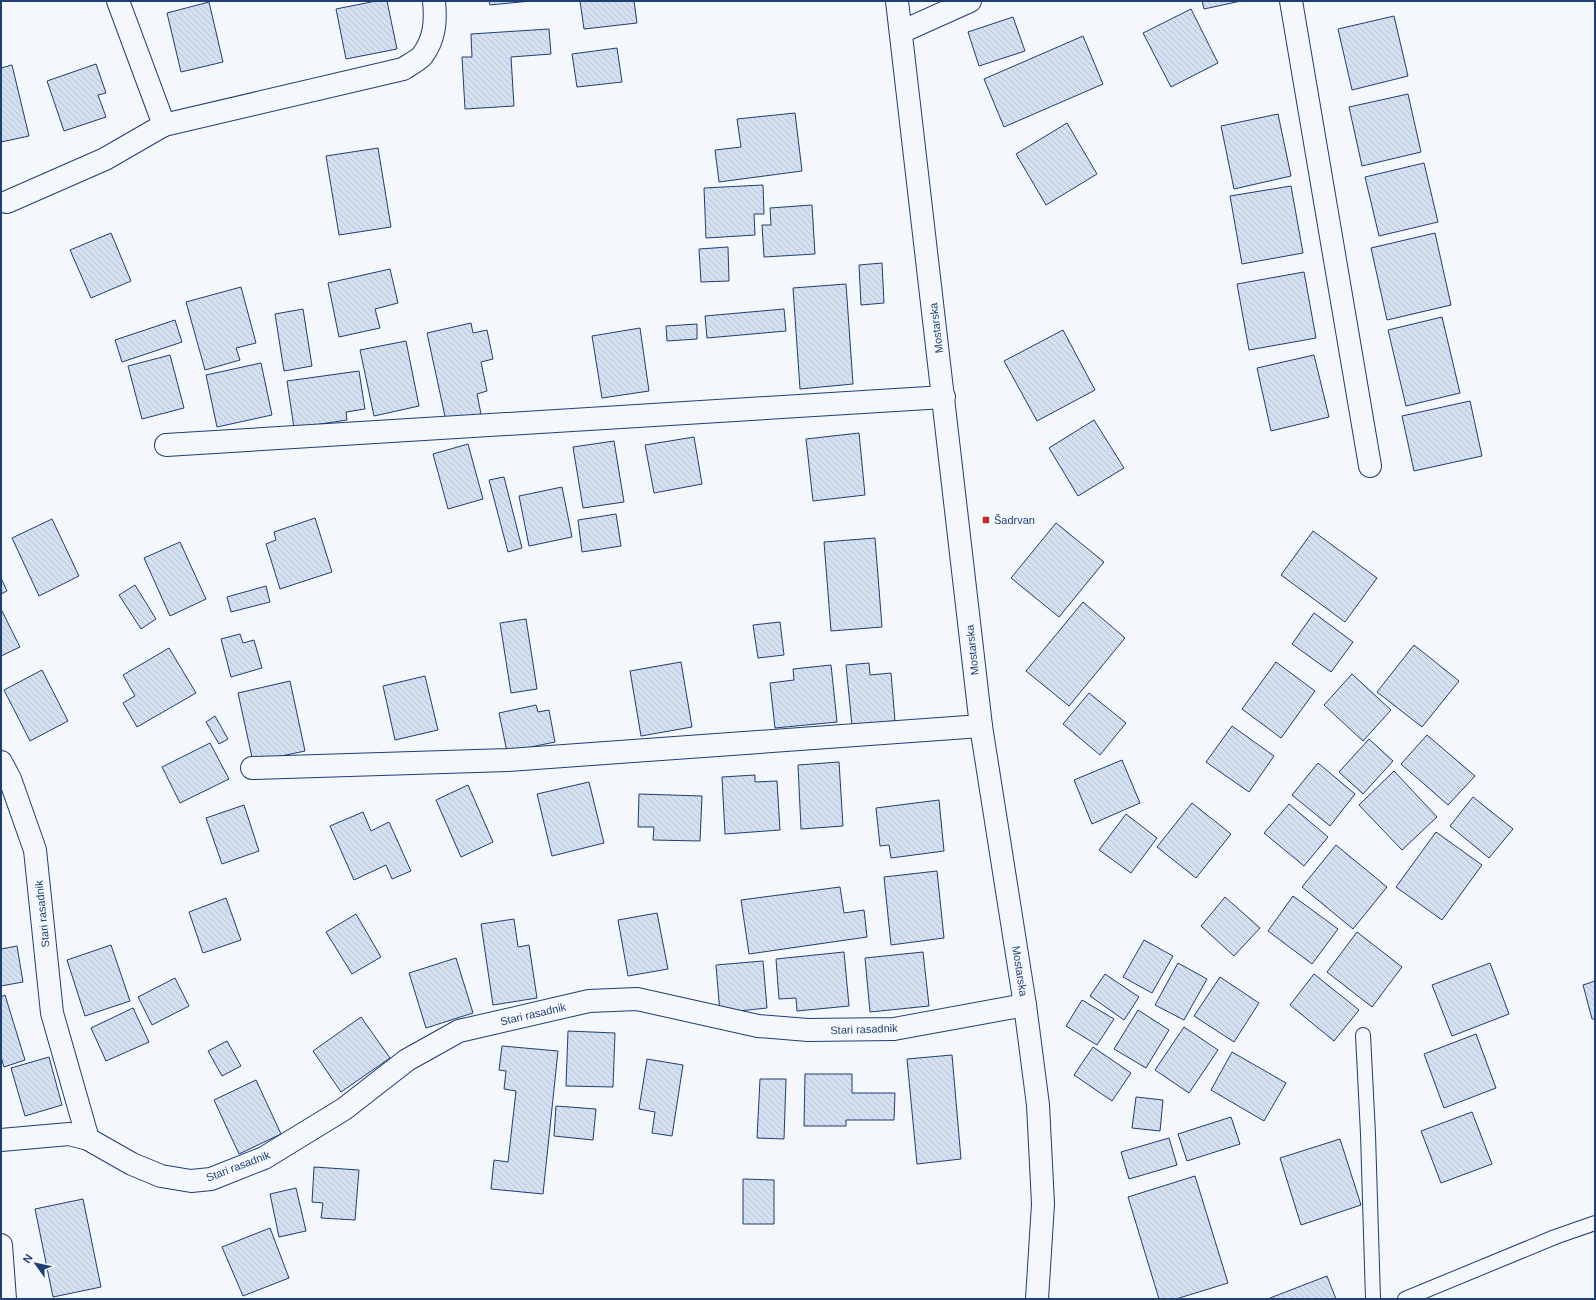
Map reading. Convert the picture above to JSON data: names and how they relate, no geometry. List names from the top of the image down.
{
  "streets": {
    "street": ["Mostarska", "Stari rasadnik"]
  },
  "crossings": [
    ["Mostarska", "Stari rasadnik"]
  ],
  "places": {
    "transit": ["Šadrvan"]
  },
  "north": "top left"
}
